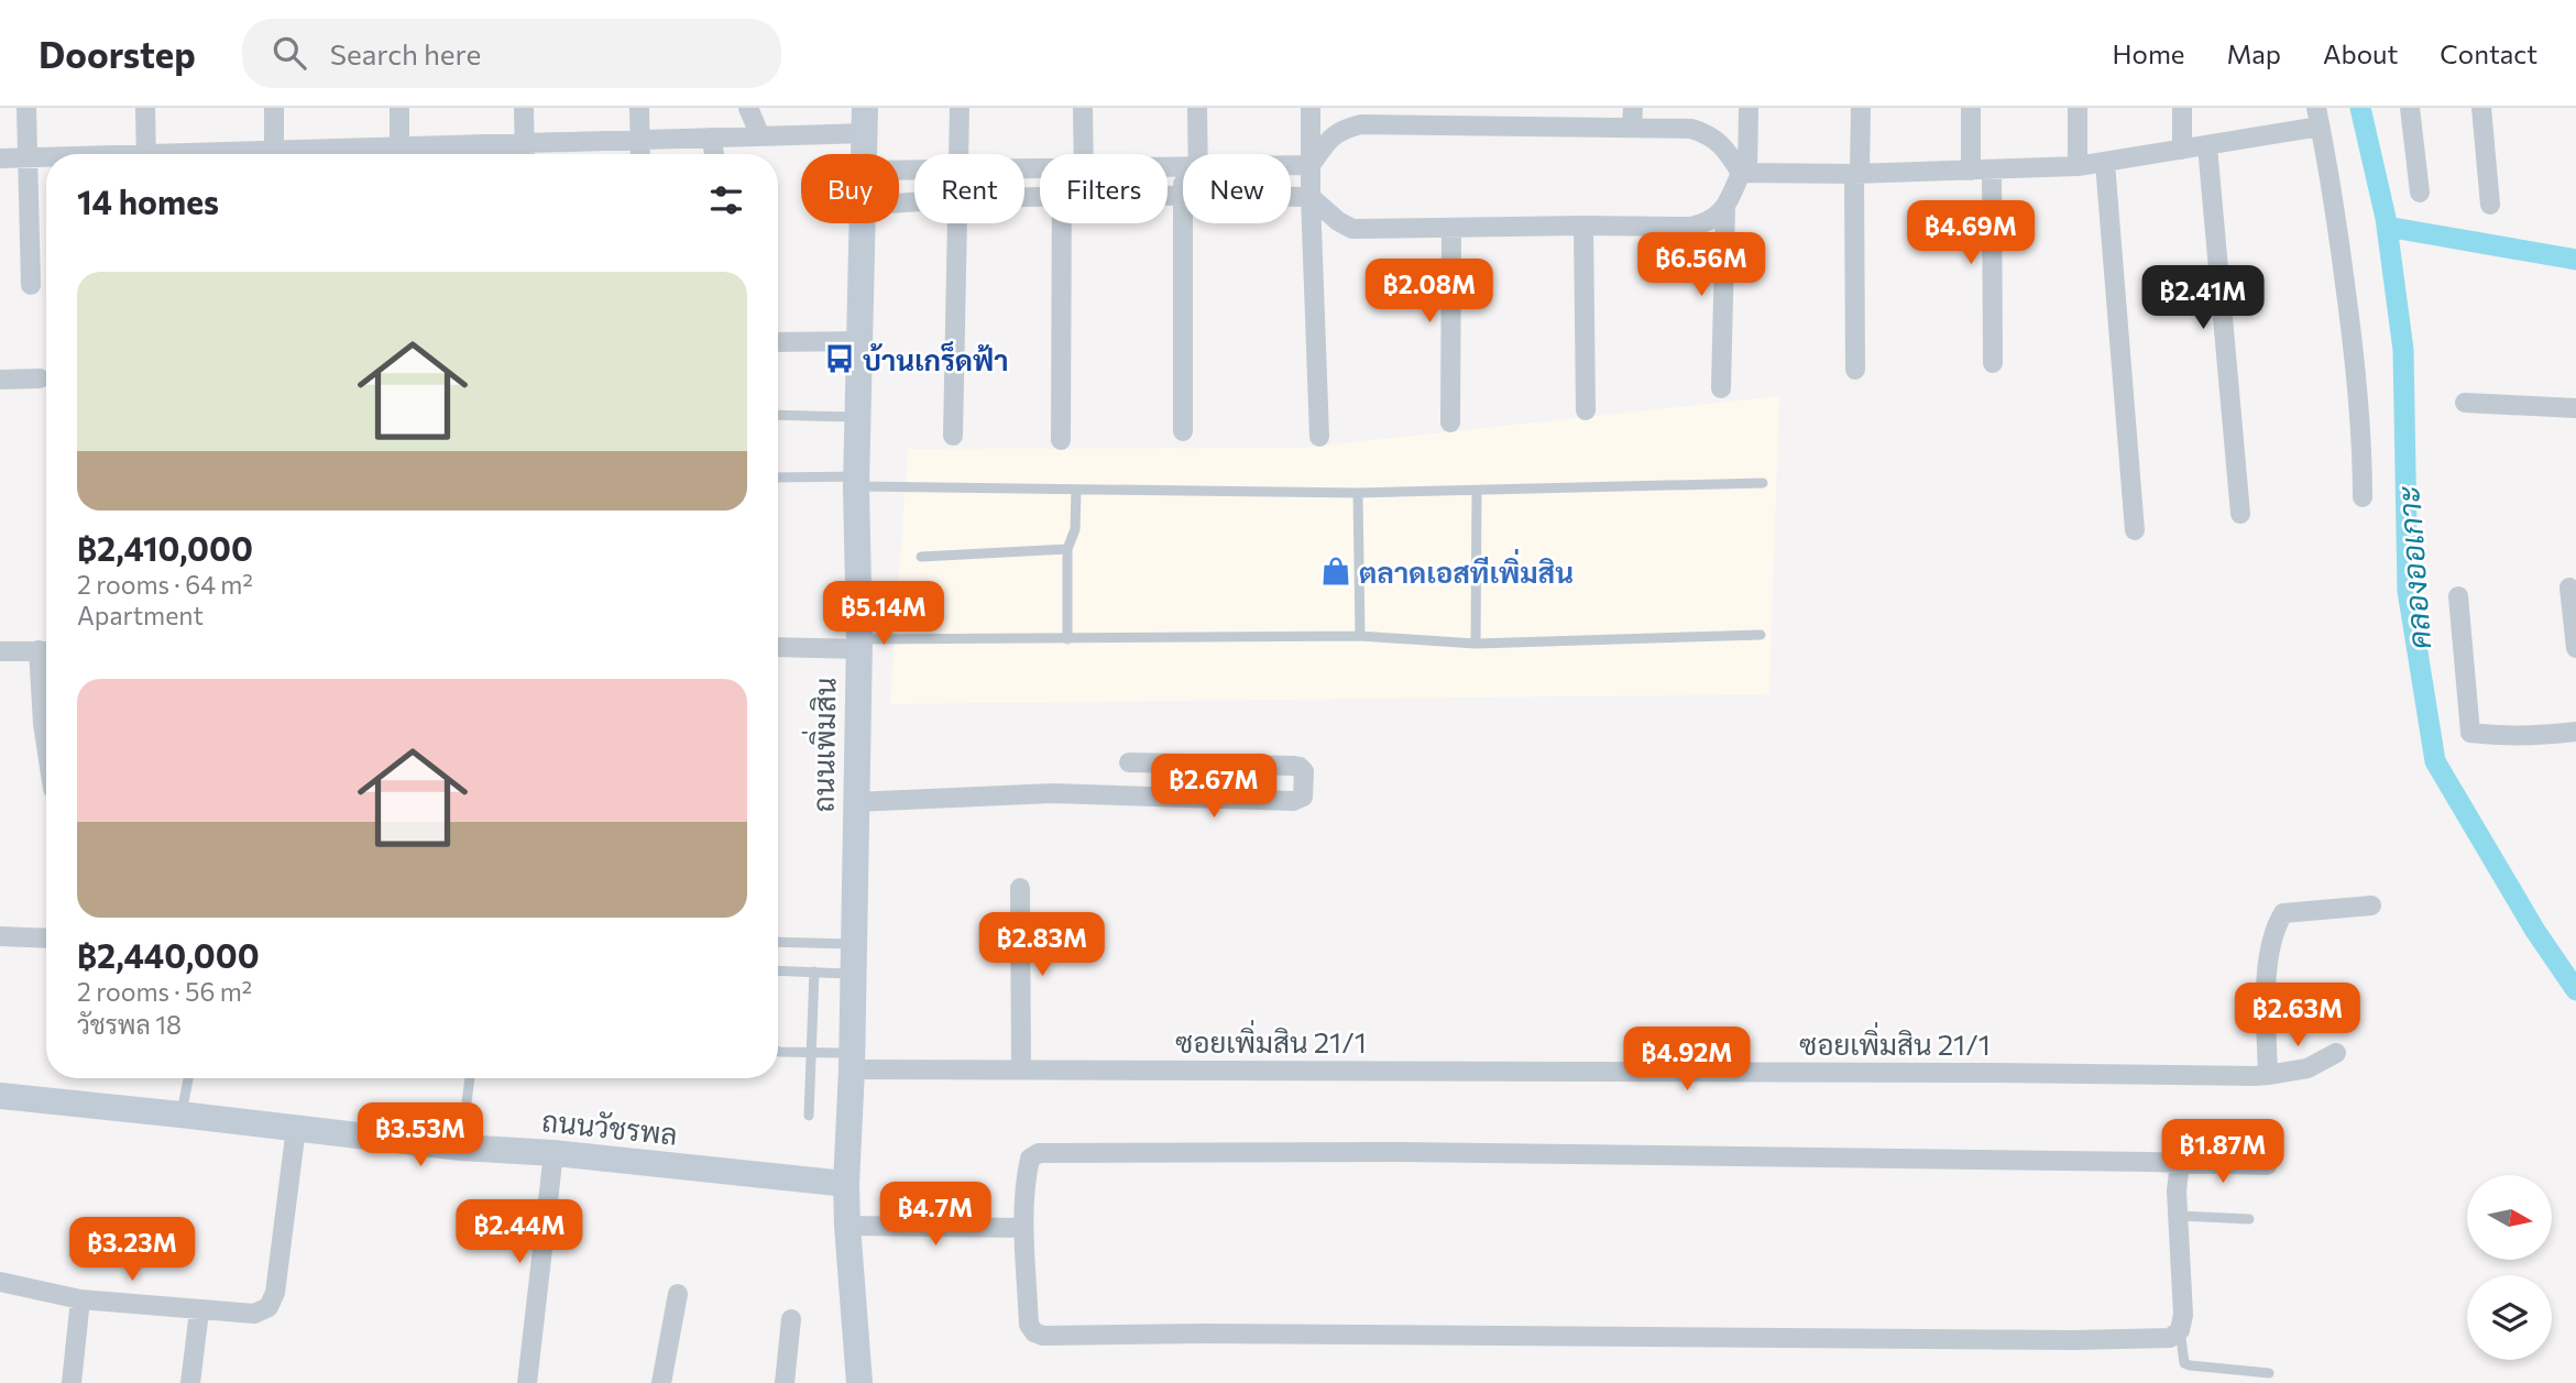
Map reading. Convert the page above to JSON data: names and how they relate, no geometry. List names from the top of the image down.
{
  "streets": {
    "street": ["ถนนเพิ่มสิน", "ซอยเพิ่มสิน 21/1", "ถนนวัชรพล"]
  },
  "crossings": [
    ["ถนนเพิ่มสิน", "ซอยเพิ่มสิน 21/1"],
    ["ถนนเพิ่มสิน", "ถนนวัชรพล"]
  ],
  "water": ["คลองออเกาะ"],
  "places": {
    "bus stop": ["บ้านเกร็ดฟ้า"],
    "shop": ["ตลาดเอสทีเพิ่มสิน"]
  },
  "north": "right",
  "page": {
    "header": "Doorstep",
    "search": "Search here",
    "nav": [
      "Home",
      "Map",
      "About",
      "Contact"
    ],
    "chip": [
      "Buy",
      "Rent",
      "Filters",
      "New"
    ],
    "heading": "14 homes",
    "price": [
      "฿4.69M",
      "฿6.56M",
      "฿2.08M",
      "฿2.41M",
      "฿5.14M",
      "฿2.67M",
      "฿2.83M",
      "฿2.63M",
      "฿4.92M",
      "฿3.53M",
      "฿1.87M",
      "฿4.7M",
      "฿2.44M",
      "฿3.23M"
    ],
    "list": [
      {
        "name": "฿2,410,000",
        "note": "2 rooms · 64 m² · Apartment"
      },
      {
        "name": "฿2,440,000",
        "note": "2 rooms · 56 m² · วัชรพล 18"
      }
    ]
  }
}
